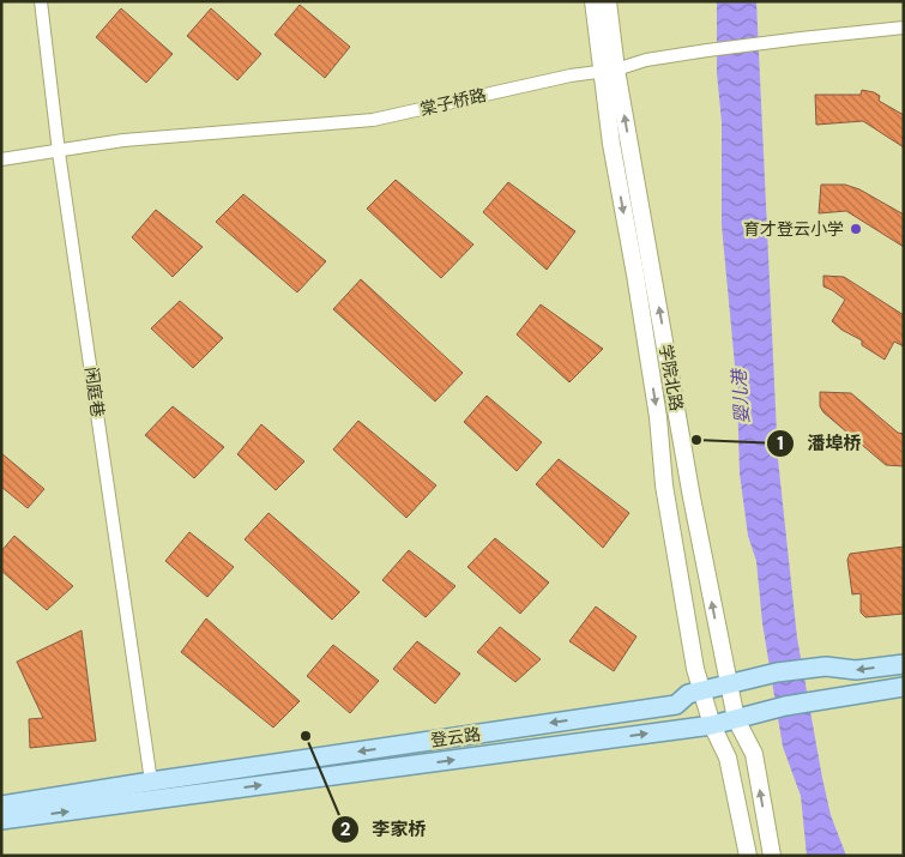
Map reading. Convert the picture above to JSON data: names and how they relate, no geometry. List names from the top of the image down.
{
  "streets": {
    "main road": ["学院北路", "登云路"],
    "street": ["棠子桥路", "闲庭巷"]
  },
  "crossings": [
    ["棠子桥路", "学院北路"],
    ["棠子桥路", "闲庭巷"],
    ["学院北路", "登云路"],
    ["闲庭巷", "登云路"]
  ],
  "water": ["婴儿港"],
  "places": ["育才登云小学", "潘埠桥", "李家桥"]
}
